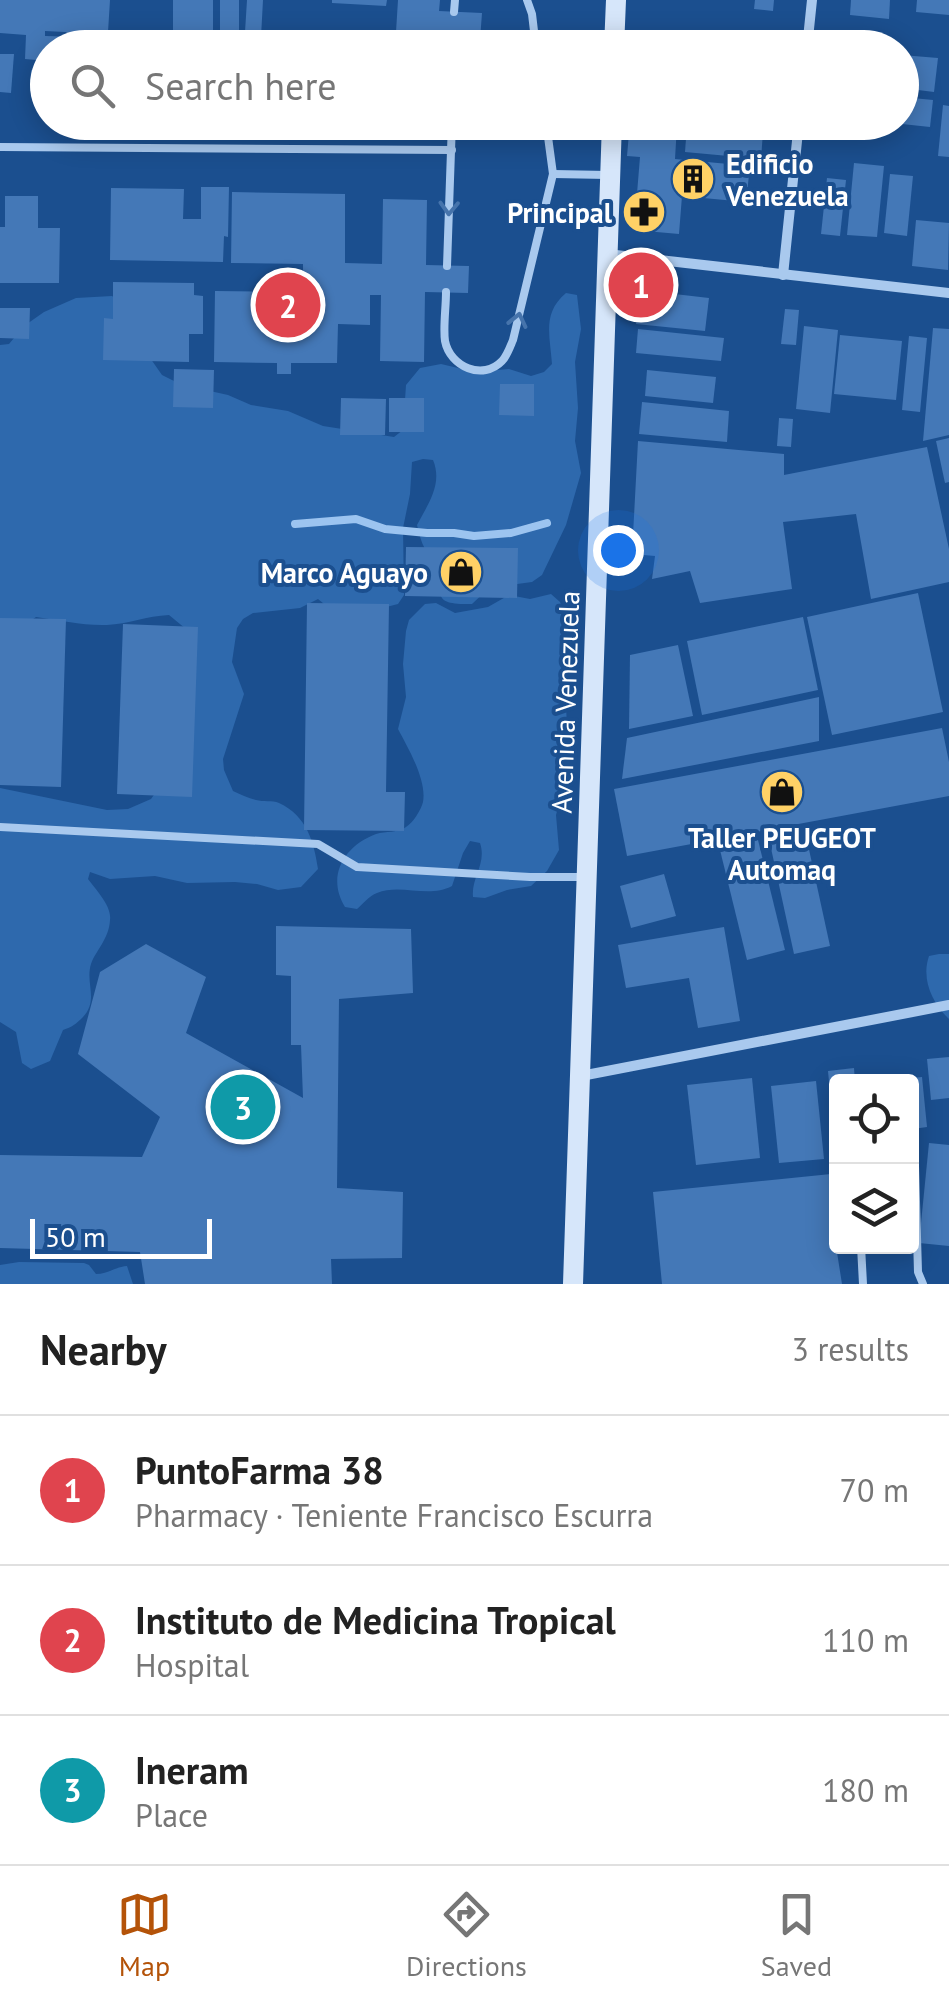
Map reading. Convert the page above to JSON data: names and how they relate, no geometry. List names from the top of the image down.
{
  "streets": {
    "main road": ["Avenida Venezuela"]
  },
  "places": {
    "building": ["Edificio Venezuela"],
    "pharmacy": ["Principal"],
    "shop": ["Marco Aguayo", "Taller PEUGEOT Automaq"]
  },
  "scale_bar": "50 m",
  "page": {
    "search": "Search here",
    "pins": ["1", "2", "3"],
    "scale": "50 m",
    "heading": ["Nearby", "3 results"],
    "list": [
      {
        "mark": "1",
        "name": "PuntoFarma 38",
        "note": "Pharmacy · Teniente Francisco Escurra",
        "value": "70 m"
      },
      {
        "mark": "2",
        "name": "Instituto de Medicina Tropical",
        "note": "Hospital",
        "value": "110 m"
      },
      {
        "mark": "3",
        "name": "Ineram",
        "note": "Place",
        "value": "180 m"
      }
    ],
    "nav": ["Map", "Directions", "Saved"]
  }
}
